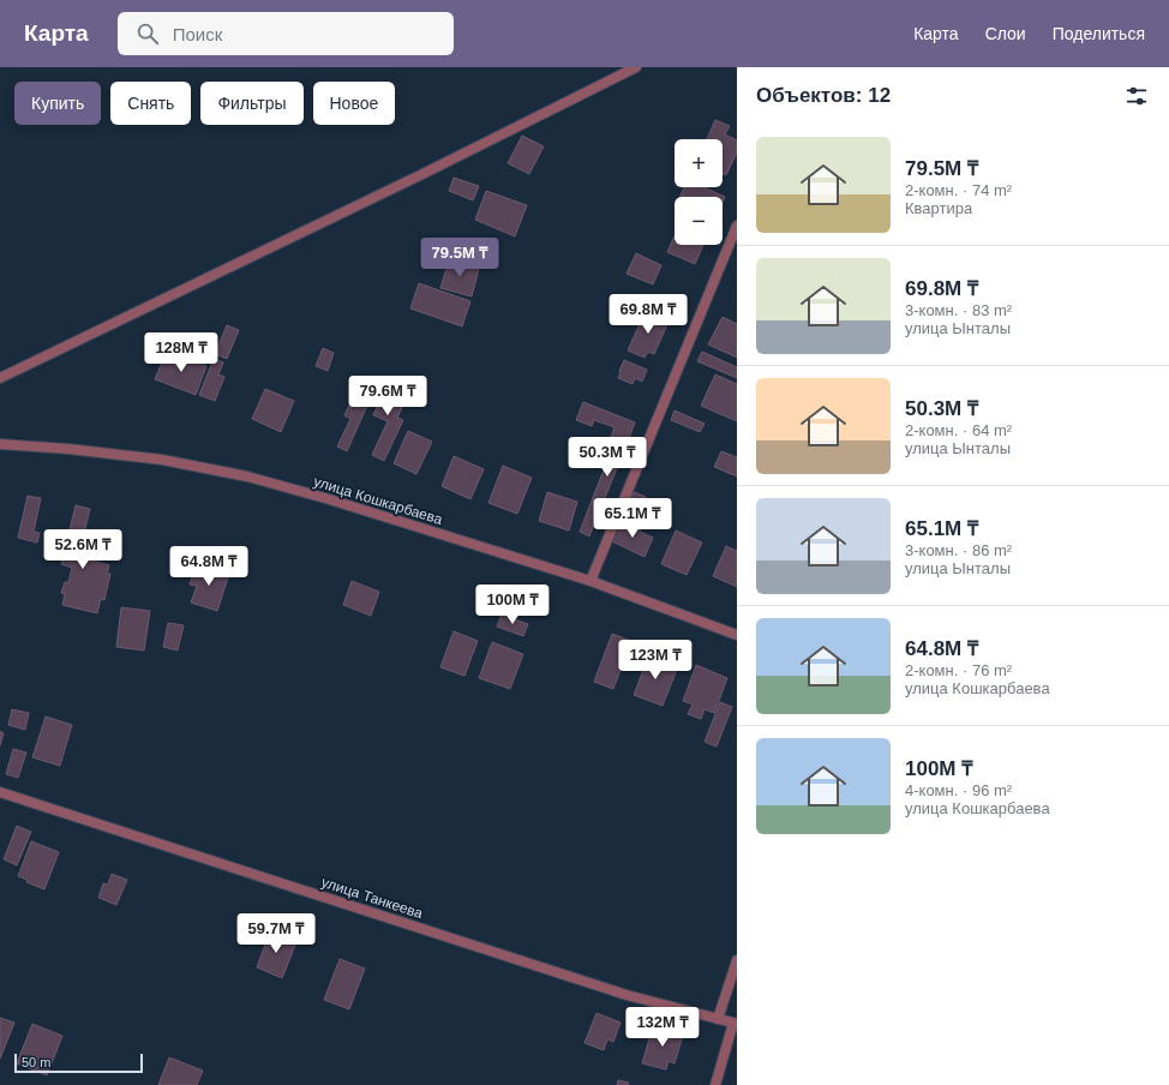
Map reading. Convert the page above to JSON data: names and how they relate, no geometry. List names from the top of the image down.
{
  "streets": {
    "street": ["улица Кошкарбаева", "улица Танкеева"]
  },
  "scale_bar": "50 m",
  "page": {
    "header": "Карта",
    "search": "Поиск",
    "nav": ["Карта", "Слои", "Поделиться"],
    "heading": "Объектов: 12",
    "chip": [
      "Купить",
      "Снять",
      "Фильтры",
      "Новое"
    ],
    "list": [
      {
        "name": "79.5M ₸",
        "note": "2-комн. · 74 m² · Квартира"
      },
      {
        "name": "69.8M ₸",
        "note": "3-комн. · 83 m² · улица Ынталы"
      },
      {
        "name": "50.3M ₸",
        "note": "2-комн. · 64 m² · улица Ынталы"
      },
      {
        "name": "65.1M ₸",
        "note": "3-комн. · 86 m² · улица Ынталы"
      },
      {
        "name": "64.8M ₸",
        "note": "2-комн. · 76 m² · улица Кошкарбаева"
      },
      {
        "name": "100M ₸",
        "note": "4-комн. · 96 m² · улица Кошкарбаева"
      }
    ],
    "map_buttons": ["+", "−"],
    "price": [
      "79.5M ₸",
      "69.8M ₸",
      "128M ₸",
      "79.6M ₸",
      "50.3M ₸",
      "65.1M ₸",
      "52.6M ₸",
      "64.8M ₸",
      "100M ₸",
      "123M ₸",
      "59.7M ₸",
      "132M ₸"
    ],
    "scale": "50 m"
  }
}
